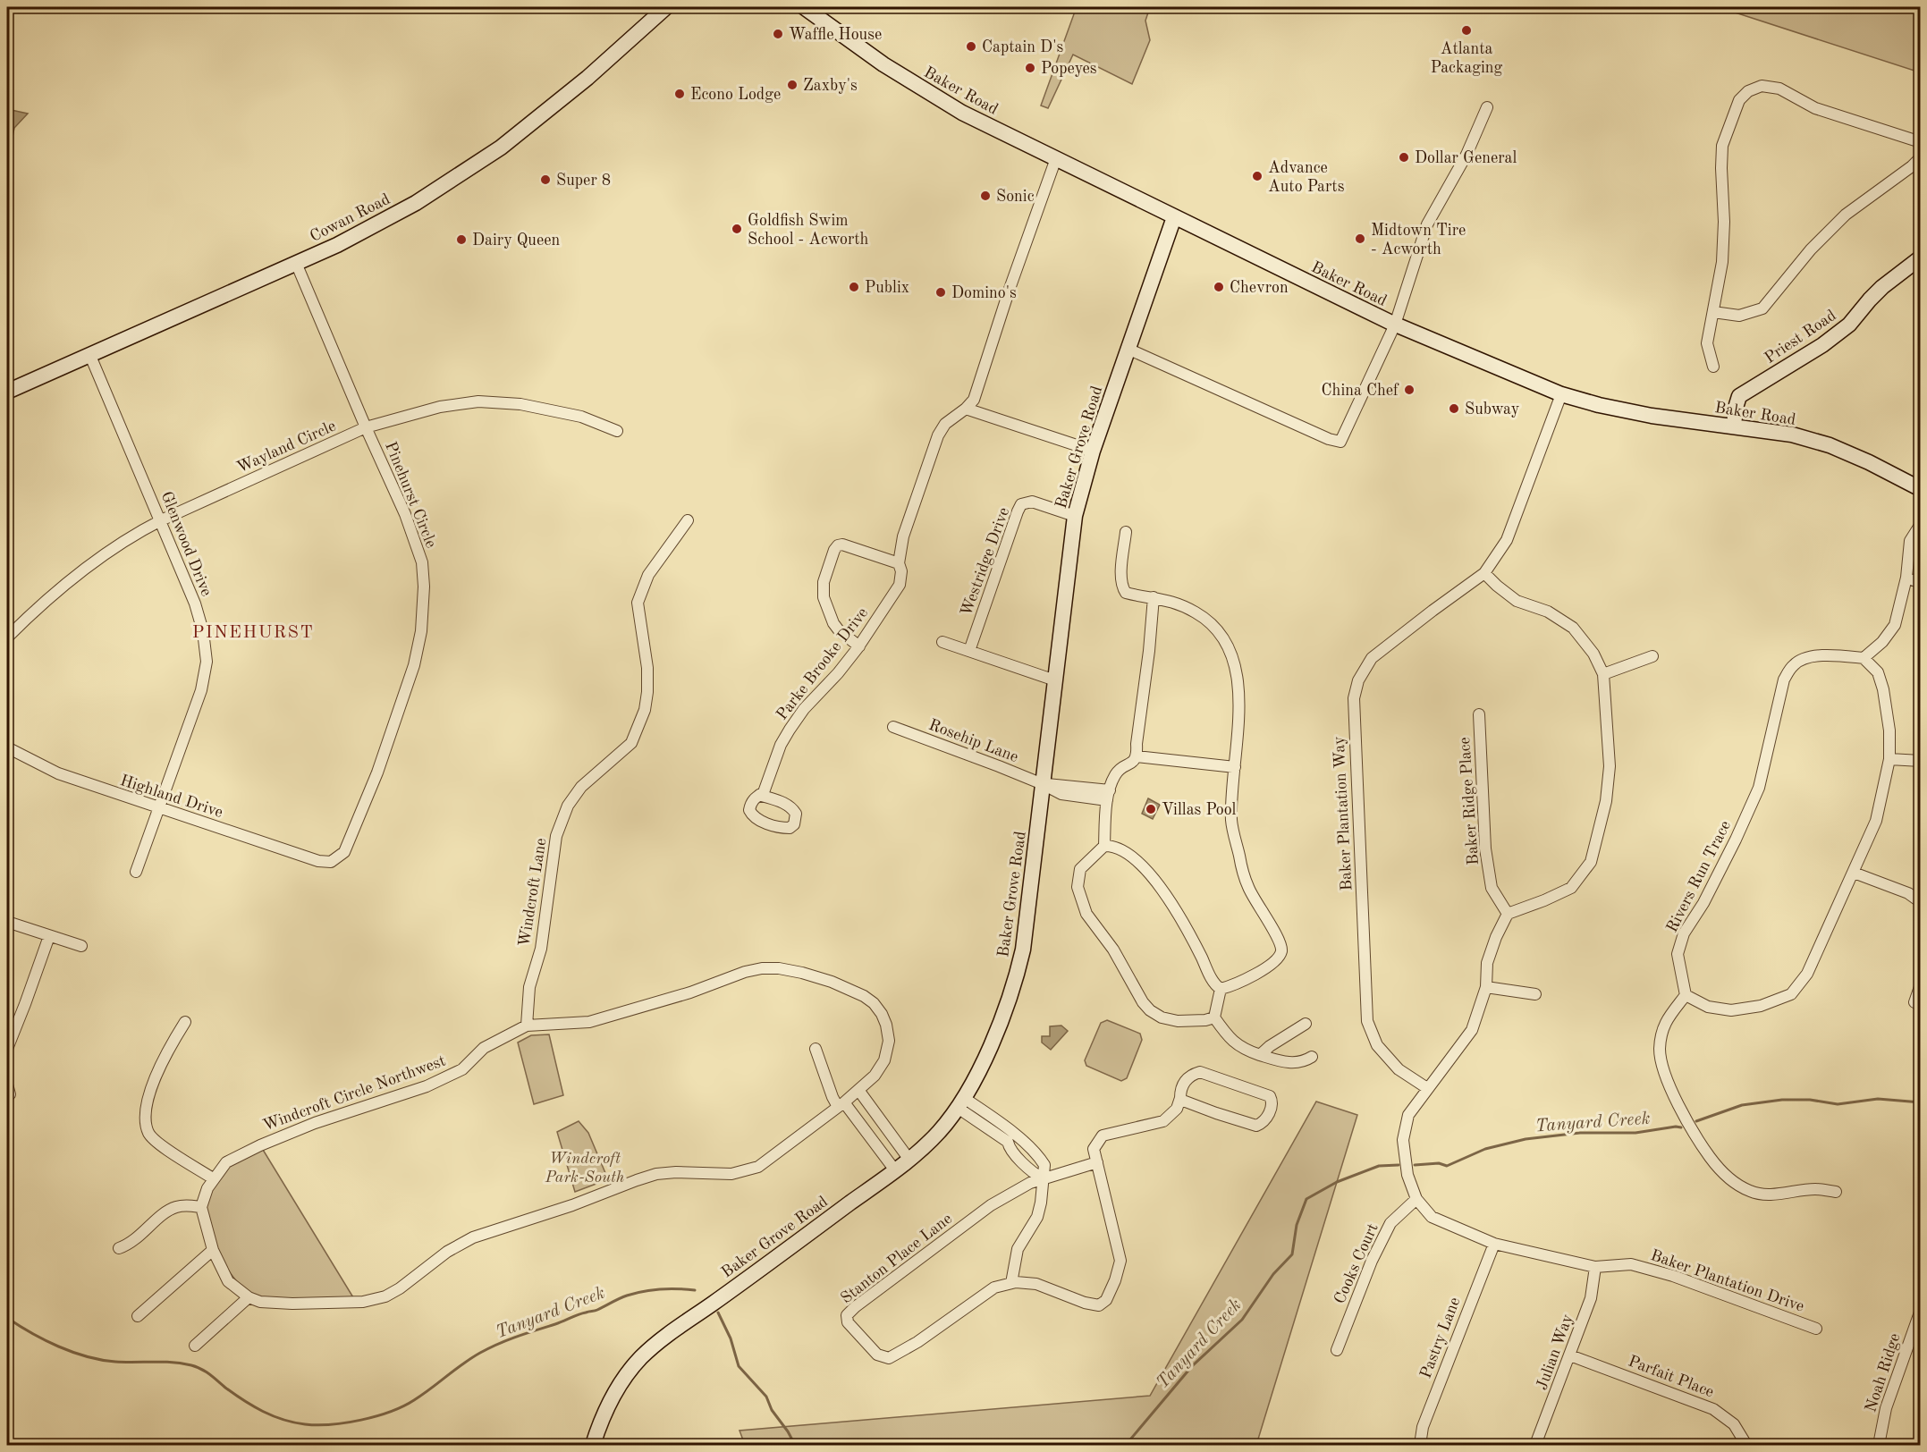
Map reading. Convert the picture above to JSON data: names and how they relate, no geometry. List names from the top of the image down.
{
  "streets": {
    "main road": [
      "Baker Road",
      "Cowan Road",
      "Priest Road",
      "Baker Grove Road"
    ],
    "street": [
      "Wayland Circle",
      "Pinehurst Circle",
      "Glenwood Drive",
      "Westridge Drive",
      "Parke Brooke Drive",
      "Rosehip Lane",
      "Highland Drive",
      "Baker Ridge Place",
      "Baker Plantation Way",
      "Rivers Run Trace",
      "Windcroft Lane",
      "Windcroft Circle Northwest",
      "Stanton Place Lane",
      "Cooks Court",
      "Baker Plantation Drive",
      "Pastry Lane",
      "Julian Way",
      "Noah Ridge",
      "Parfait Place"
    ]
  },
  "crossings": [
    ["Baker Road", "Priest Road"],
    ["Baker Road", "Baker Grove Road"],
    ["Cowan Road", "Pinehurst Circle"],
    ["Cowan Road", "Glenwood Drive"],
    ["Wayland Circle", "Pinehurst Circle"],
    ["Wayland Circle", "Glenwood Drive"],
    ["Baker Grove Road", "Westridge Drive"],
    ["Baker Grove Road", "Rosehip Lane"],
    ["Pinehurst Circle", "Highland Drive"],
    ["Glenwood Drive", "Highland Drive"],
    ["Baker Ridge Place", "Baker Plantation Drive"],
    ["Baker Plantation Way", "Baker Plantation Drive"],
    ["Windcroft Lane", "Windcroft Circle Northwest"],
    ["Cooks Court", "Baker Plantation Drive"],
    ["Baker Plantation Drive", "Pastry Lane"],
    ["Baker Plantation Drive", "Julian Way"],
    ["Julian Way", "Parfait Place"]
  ],
  "districts": ["PINEHURST"],
  "water": ["Tanyard Creek"],
  "parks": ["Windcroft Park-South"],
  "places": [
    "Atlanta Packaging",
    "Waffle House",
    "Captain D's",
    "Popeyes",
    "Zaxby's",
    "Econo Lodge",
    "Dollar General",
    "Advance Auto Parts",
    "Super 8",
    "Sonic",
    "Goldfish Swim School - Acworth",
    "Midtown Tire - Acworth",
    "Dairy Queen",
    "Publix",
    "Chevron",
    "Domino's",
    "China Chef",
    "Subway",
    "Villas Pool"
  ]
}
